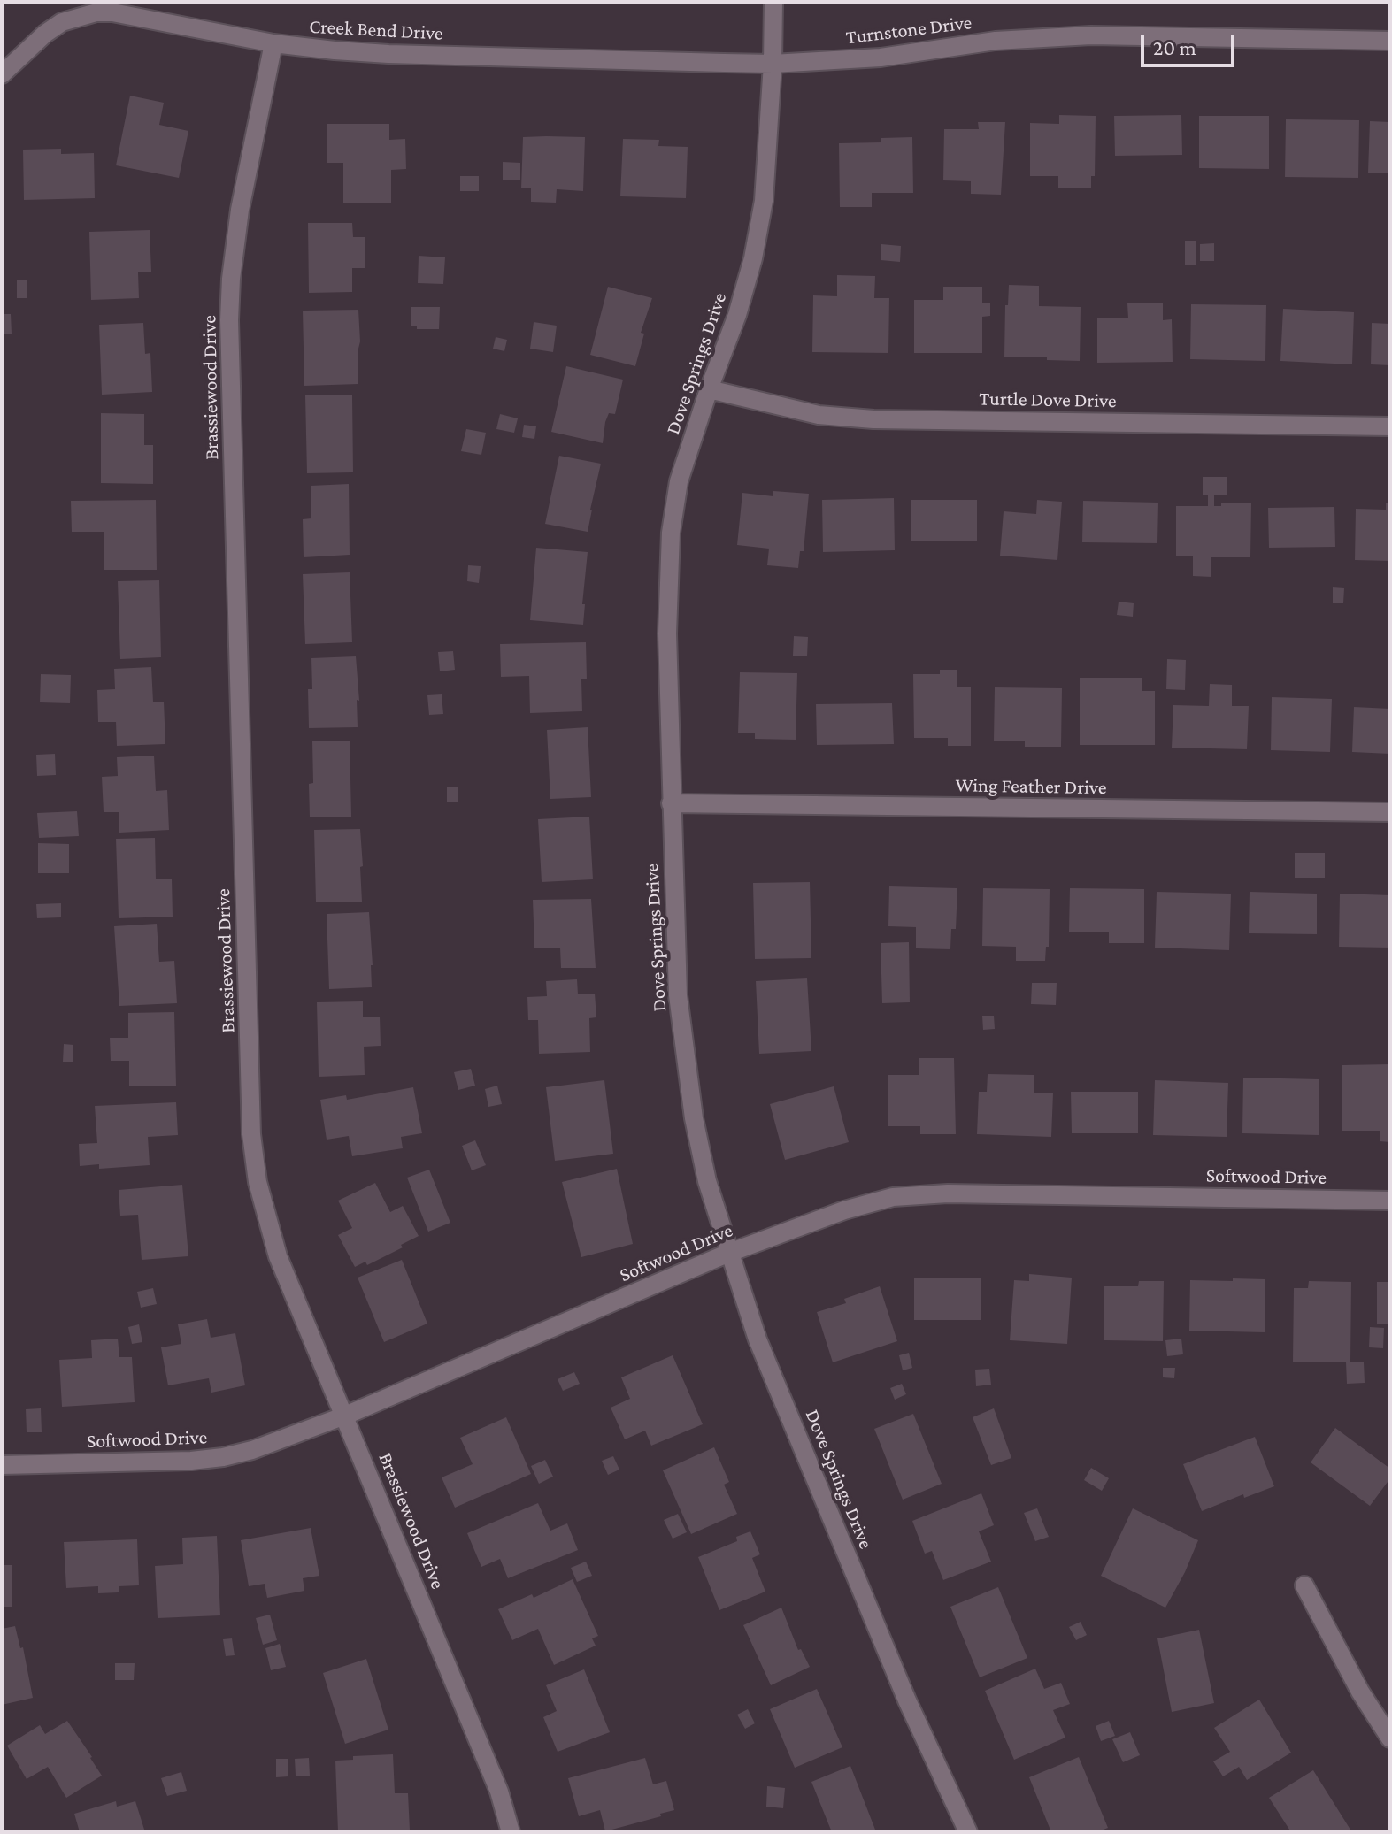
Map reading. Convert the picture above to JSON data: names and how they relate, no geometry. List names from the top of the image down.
{
  "streets": {
    "street": [
      "Creek Bend Drive",
      "Turnstone Drive",
      "Dove Springs Drive",
      "Brassiewood Drive",
      "Turtle Dove Drive",
      "Wing Feather Drive",
      "Softwood Drive"
    ]
  },
  "crossings": [
    ["Creek Bend Drive", "Turnstone Drive"],
    ["Creek Bend Drive", "Dove Springs Drive"],
    ["Creek Bend Drive", "Brassiewood Drive"],
    ["Turnstone Drive", "Dove Springs Drive"],
    ["Dove Springs Drive", "Turtle Dove Drive"],
    ["Dove Springs Drive", "Wing Feather Drive"],
    ["Dove Springs Drive", "Softwood Drive"],
    ["Brassiewood Drive", "Softwood Drive"]
  ],
  "scale_bar": "20 m"
}
